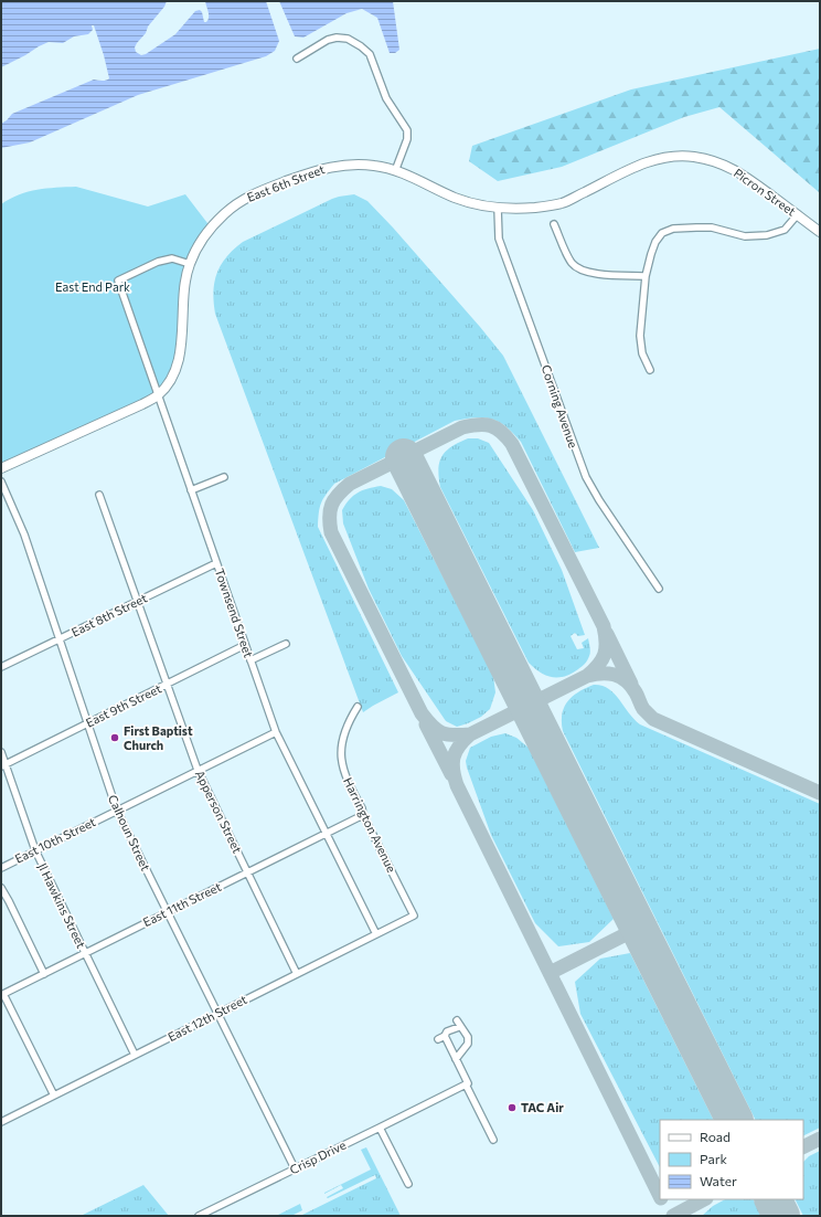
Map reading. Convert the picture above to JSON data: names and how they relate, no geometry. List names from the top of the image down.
{
  "streets": {
    "main road": ["East 6th Street", "Picron Street"],
    "street": [
      "Corning Avenue",
      "Townsend Street",
      "East 8th Street",
      "East 9th Street",
      "Apperson Street",
      "Harrington Avenue",
      "Calhoun Street",
      "East 10th Street",
      "East 11th Street",
      "Jl Hawkins Street",
      "East 12th Street",
      "Crisp Drive"
    ]
  },
  "crossings": [
    ["East 6th Street", "Picron Street"],
    ["East 6th Street", "Corning Avenue"],
    ["East 6th Street", "Townsend Street"],
    ["Townsend Street", "East 8th Street"],
    ["Townsend Street", "East 9th Street"],
    ["Townsend Street", "East 10th Street"],
    ["Townsend Street", "East 11th Street"],
    ["Townsend Street", "East 12th Street"],
    ["East 8th Street", "Apperson Street"],
    ["East 8th Street", "Calhoun Street"],
    ["East 9th Street", "Apperson Street"],
    ["East 9th Street", "Calhoun Street"],
    ["East 9th Street", "Jl Hawkins Street"],
    ["Apperson Street", "East 10th Street"],
    ["Apperson Street", "East 11th Street"],
    ["Apperson Street", "East 12th Street"],
    ["Harrington Avenue", "East 11th Street"],
    ["Harrington Avenue", "East 12th Street"],
    ["Calhoun Street", "East 10th Street"],
    ["Calhoun Street", "East 11th Street"],
    ["Calhoun Street", "East 12th Street"],
    ["Calhoun Street", "Crisp Drive"],
    ["East 10th Street", "Jl Hawkins Street"],
    ["East 11th Street", "Jl Hawkins Street"],
    ["Jl Hawkins Street", "East 12th Street"]
  ],
  "parks": ["East End Park"],
  "places": ["First Baptist Church", "TAC Air"],
  "legend": ["Road", "Park", "Water"]
}
